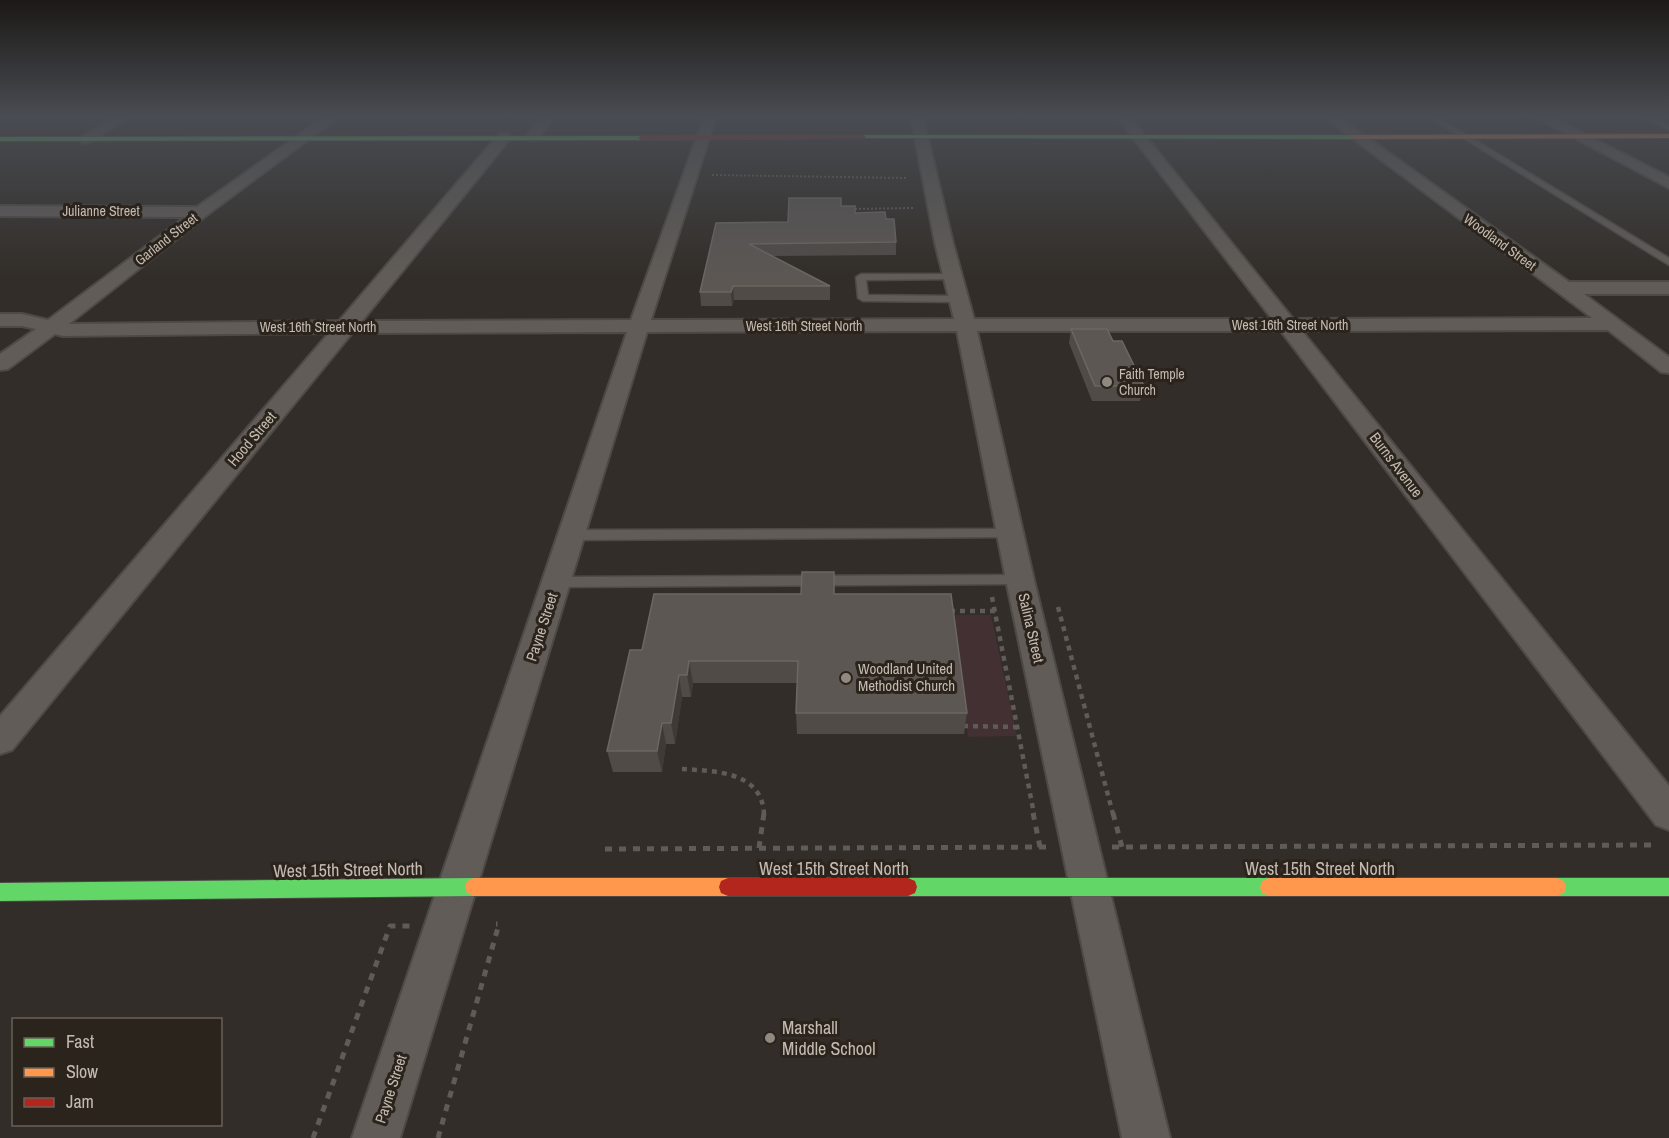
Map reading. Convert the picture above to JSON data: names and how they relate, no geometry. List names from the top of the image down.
{
  "streets": {
    "street": [
      "Julianne Street",
      "Garland Street",
      "Woodland Street",
      "West 16th Street North",
      "Hood Street",
      "Burns Avenue",
      "Payne Street",
      "Salina Street",
      "West 15th Street North"
    ]
  },
  "crossings": [
    ["Julianne Street", "Garland Street"],
    ["Garland Street", "West 16th Street North"],
    ["Woodland Street", "West 16th Street North"],
    ["West 16th Street North", "Hood Street"],
    ["West 16th Street North", "Burns Avenue"],
    ["West 16th Street North", "Payne Street"],
    ["West 16th Street North", "Salina Street"],
    ["Payne Street", "West 15th Street North"],
    ["Salina Street", "West 15th Street North"]
  ],
  "places": ["Faith Temple Church", "Woodland United Methodist Church", "Marshall Middle School"],
  "legend": ["Fast", "Slow", "Jam"]
}
